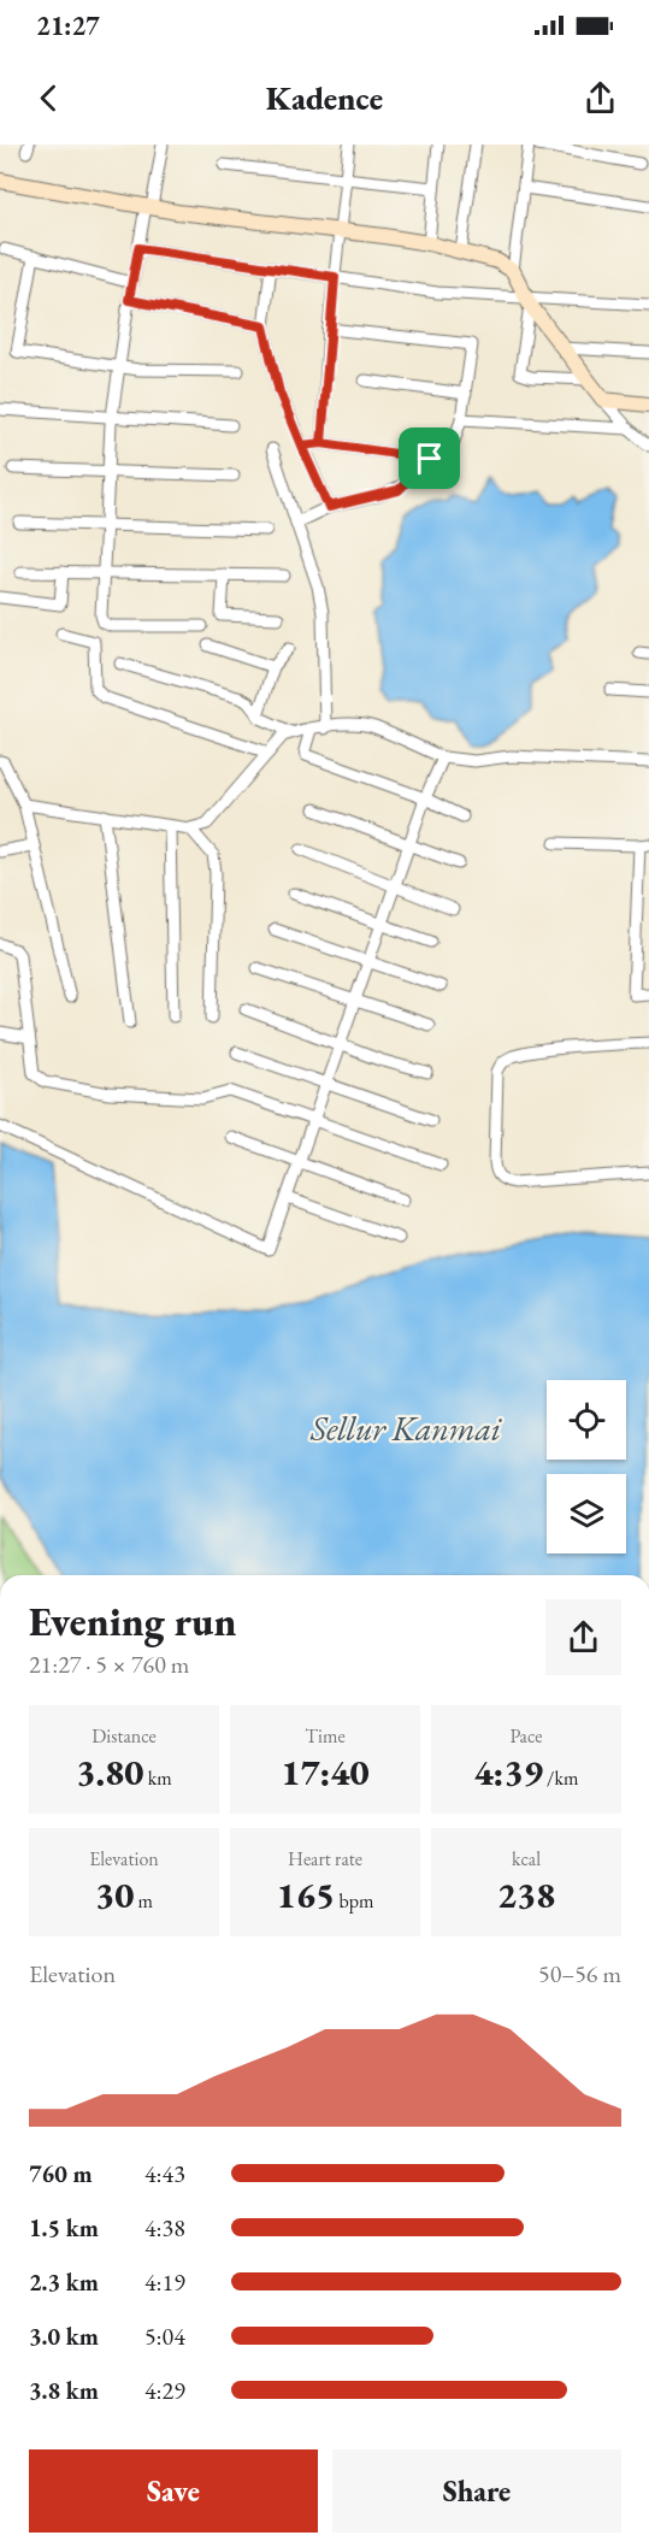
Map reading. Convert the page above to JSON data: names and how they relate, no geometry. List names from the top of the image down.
{
  "water": ["Sellur Kanmai"],
  "page": {
    "status": "21:27",
    "header": "Kadence",
    "heading": ["Evening run", "21:27 · 5 × 760 m"],
    "stats": [
      ["Distance", "3.80 km"],
      ["Time", "17:40"],
      ["Pace", "4:39 /km"],
      ["Elevation", "30 m"],
      ["Heart rate", "165 bpm"],
      ["kcal", "238"]
    ],
    "chart": ["Elevation", "50–56 m"],
    "list": [
      {
        "name": "760 m",
        "note": "4:43"
      },
      {
        "name": "1.5 km",
        "note": "4:38"
      },
      {
        "name": "2.3 km",
        "note": "4:19"
      },
      {
        "name": "3.0 km",
        "note": "5:04"
      },
      {
        "name": "3.8 km",
        "note": "4:29"
      }
    ],
    "buttons": ["Save", "Share"]
  }
}
